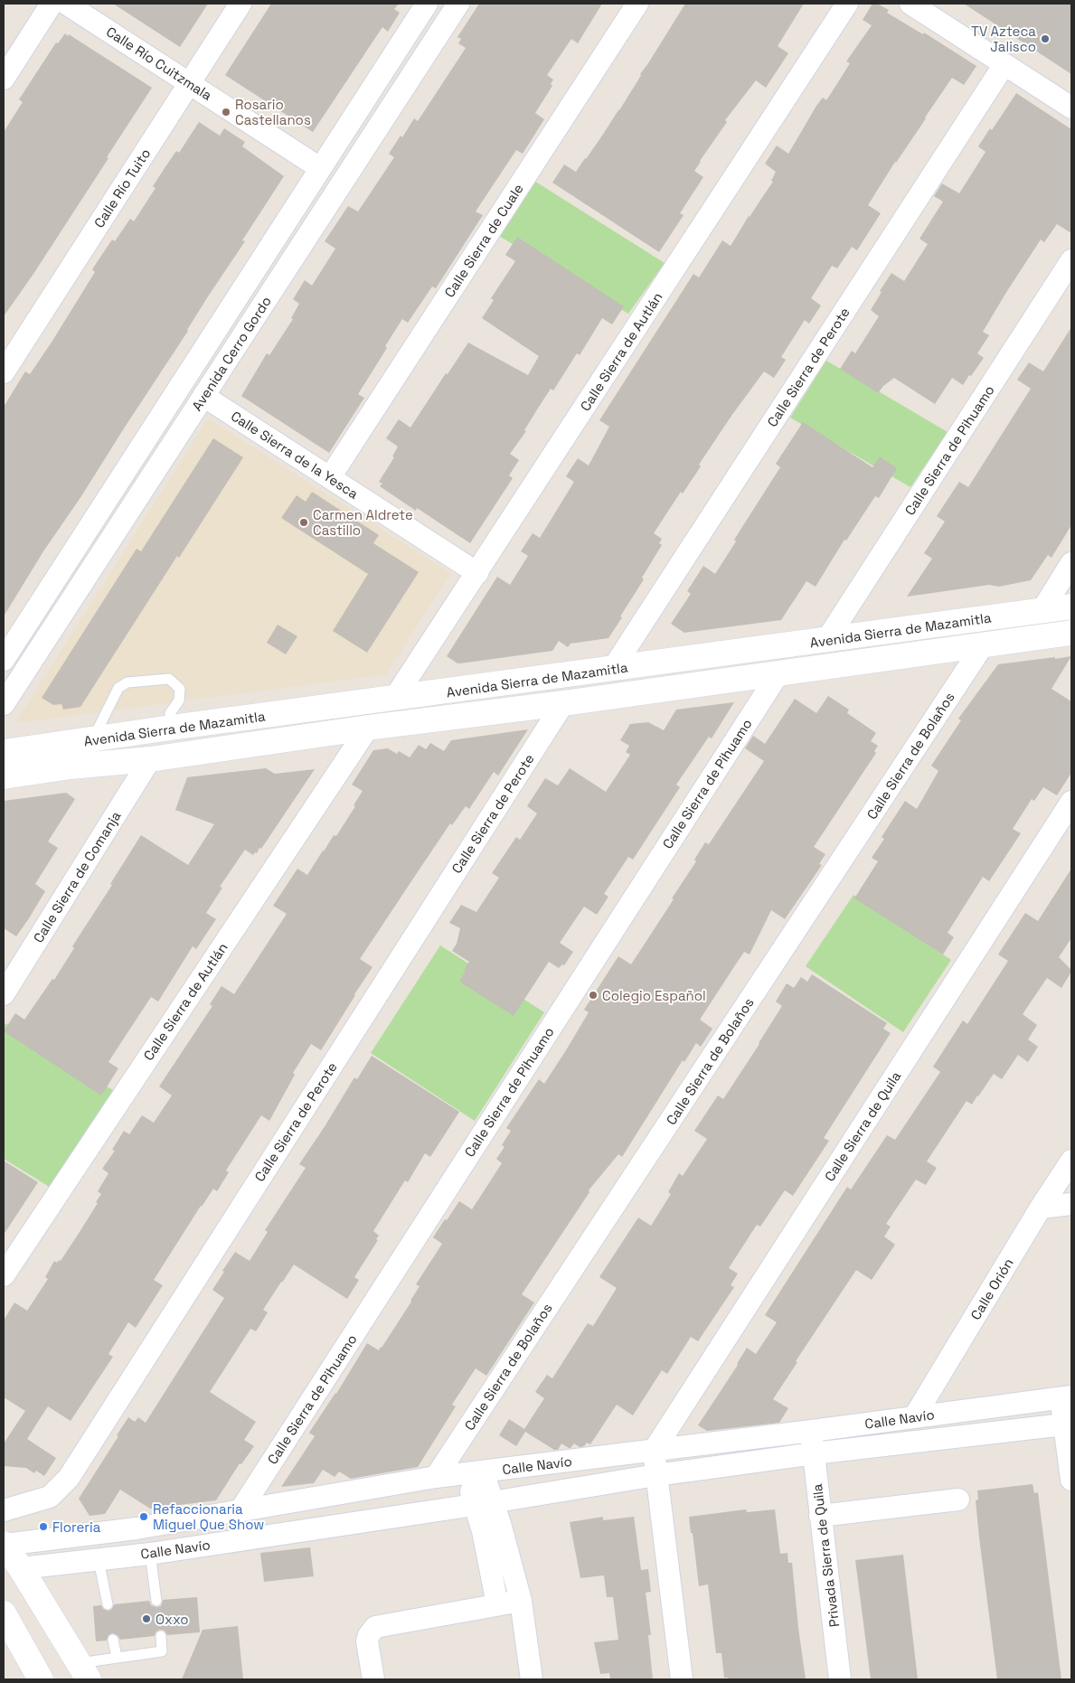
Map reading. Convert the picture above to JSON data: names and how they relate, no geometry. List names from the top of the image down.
{
  "streets": {
    "street": [
      "Calle Río Cuitzmala",
      "Calle Río Tuito",
      "Calle Sierra de Cuale",
      "Calle Sierra de Autlán",
      "Avenida Cerro Gordo",
      "Calle Sierra de Perote",
      "Calle Sierra de Pihuamo",
      "Calle Sierra de la Yesca",
      "Avenida Sierra de Mazamitla",
      "Calle Sierra de Bolaños",
      "Calle Sierra de Comanja",
      "Calle Sierra de Quila",
      "Calle Orión",
      "Calle Navío",
      "Privada Sierra de Quila"
    ]
  },
  "crossings": [
    ["Calle Río Cuitzmala", "Calle Río Tuito"],
    ["Calle Río Cuitzmala", "Avenida Cerro Gordo"],
    ["Calle Sierra de Cuale", "Calle Sierra de la Yesca"],
    ["Calle Sierra de Autlán", "Calle Sierra de la Yesca"],
    ["Calle Sierra de Autlán", "Avenida Sierra de Mazamitla"],
    ["Avenida Cerro Gordo", "Calle Sierra de la Yesca"],
    ["Calle Sierra de Perote", "Avenida Sierra de Mazamitla"],
    ["Calle Sierra de Pihuamo", "Avenida Sierra de Mazamitla"],
    ["Calle Sierra de Pihuamo", "Calle Navío"],
    ["Avenida Sierra de Mazamitla", "Calle Sierra de Bolaños"],
    ["Avenida Sierra de Mazamitla", "Calle Sierra de Comanja"],
    ["Calle Sierra de Bolaños", "Calle Navío"],
    ["Calle Sierra de Quila", "Calle Navío"],
    ["Calle Orión", "Calle Navío"],
    ["Calle Navío", "Privada Sierra de Quila"]
  ],
  "places": [
    "TV Azteca Jalisco",
    "Rosario Castellanos",
    "Carmen Aldrete Castillo",
    "Colegio Español",
    "Refaccionaria Miguel Que Show",
    "Floreria",
    "Oxxo"
  ]
}
